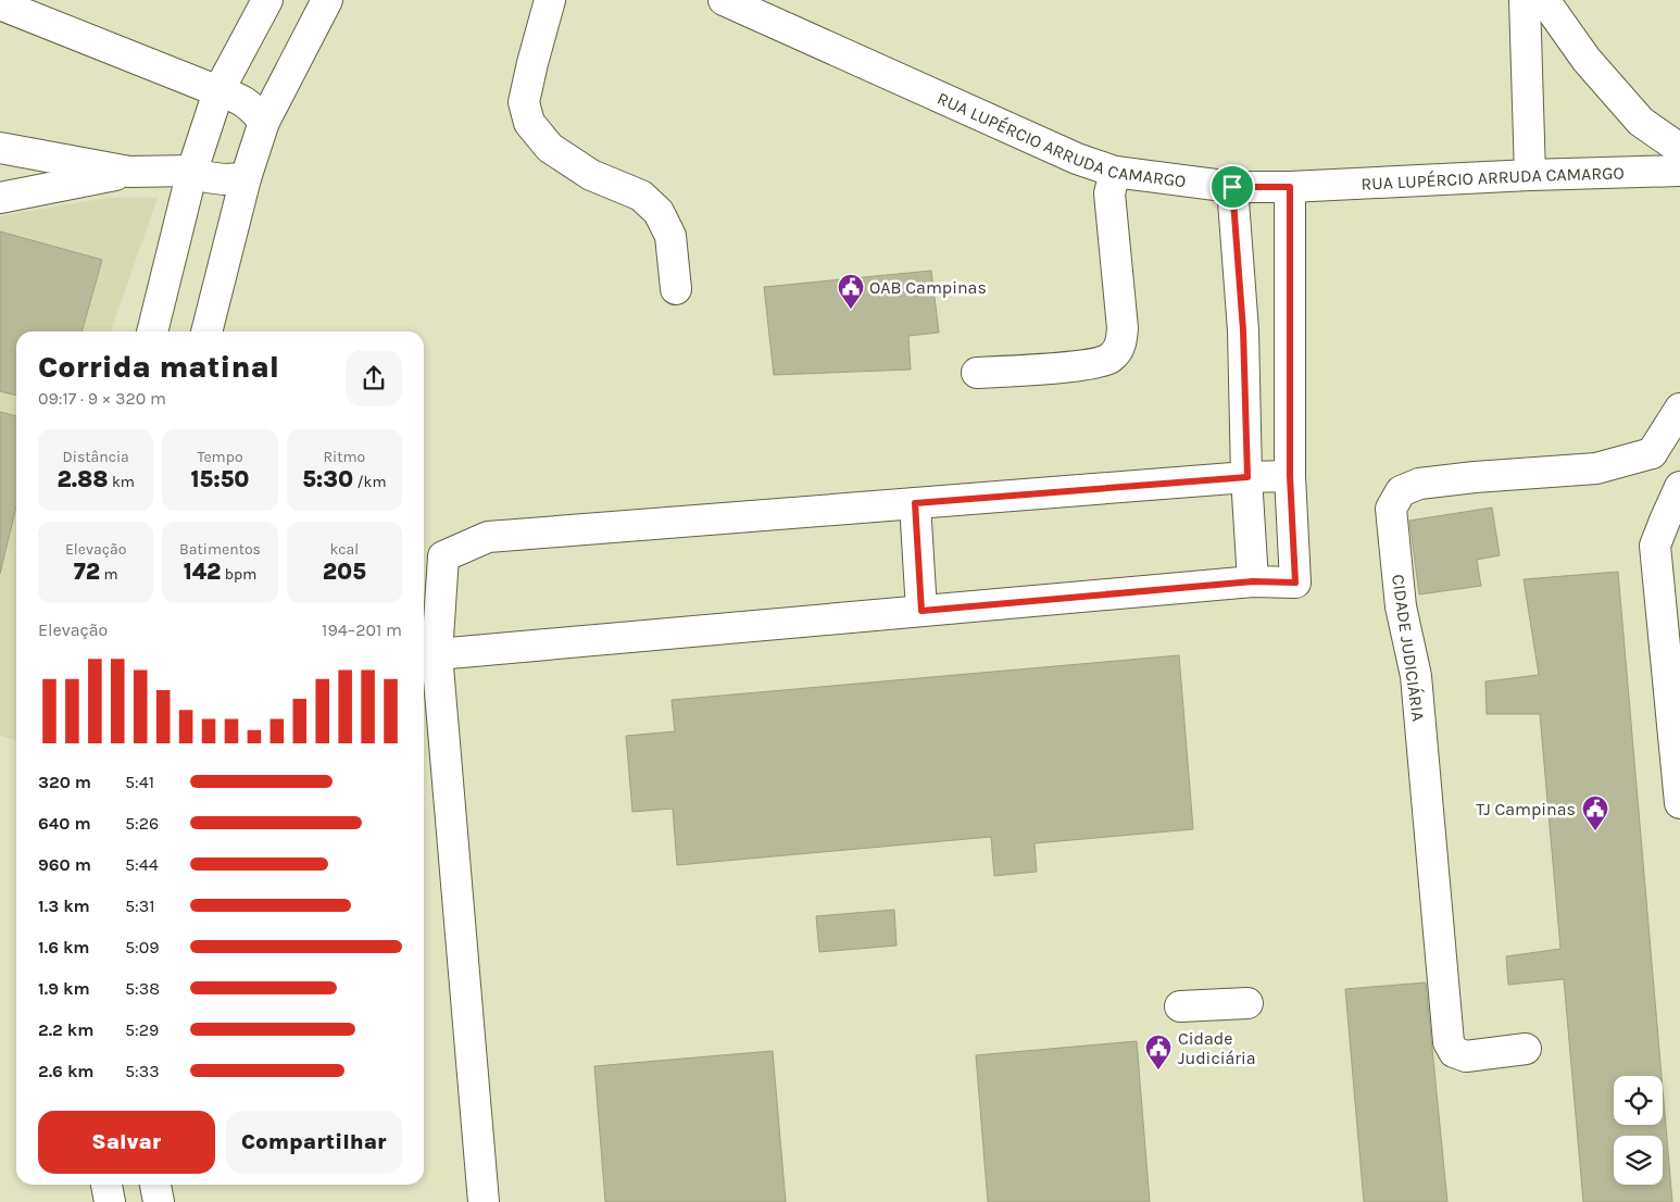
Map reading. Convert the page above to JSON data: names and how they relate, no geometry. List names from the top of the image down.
{
  "streets": {
    "street": ["RUA LUPÉRCIO ARRUDA CAMARGO", "CIDADE JUDICIÁRIA"]
  },
  "places": {
    "public building": ["OAB Campinas", "TJ Campinas", "Cidade Judiciária"]
  },
  "page": {
    "heading": ["Corrida matinal", "09:17 · 9 × 320 m"],
    "stats": [
      ["Distância", "2.88 km"],
      ["Tempo", "15:50"],
      ["Ritmo", "5:30 /km"],
      ["Elevação", "72 m"],
      ["Batimentos", "142 bpm"],
      ["kcal", "205"]
    ],
    "chart": ["Elevação", "194–201 m"],
    "list": [
      {
        "name": "320 m",
        "note": "5:41"
      },
      {
        "name": "640 m",
        "note": "5:26"
      },
      {
        "name": "960 m",
        "note": "5:44"
      },
      {
        "name": "1.3 km",
        "note": "5:31"
      },
      {
        "name": "1.6 km",
        "note": "5:09"
      },
      {
        "name": "1.9 km",
        "note": "5:38"
      },
      {
        "name": "2.2 km",
        "note": "5:29"
      },
      {
        "name": "2.6 km",
        "note": "5:33"
      }
    ],
    "buttons": ["Salvar", "Compartilhar"]
  }
}
